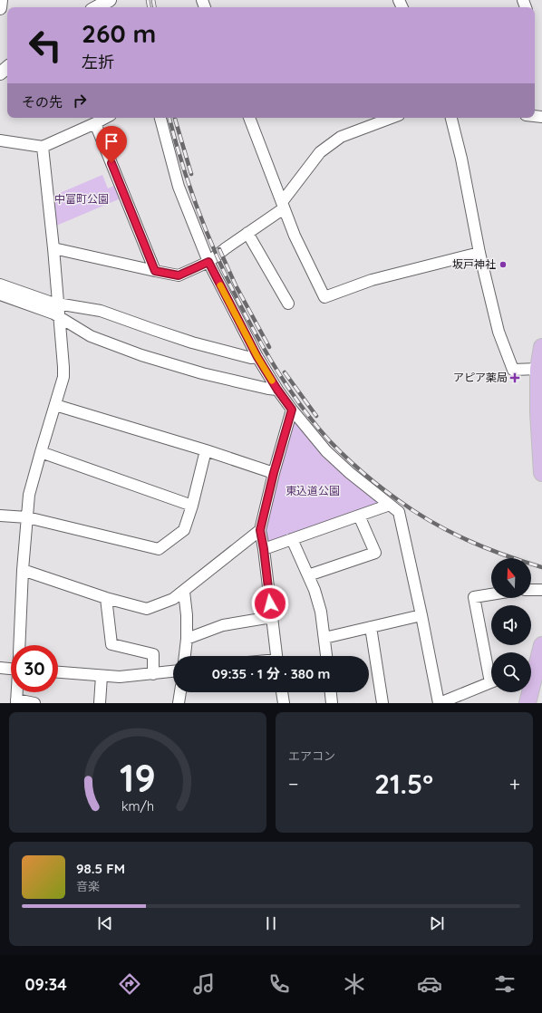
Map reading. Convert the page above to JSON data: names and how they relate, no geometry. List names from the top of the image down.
{
  "parks": ["中富町公園", "東込道公園"],
  "places": {
    "other": ["坂戸神社"],
    "health": ["アピア薬局"]
  },
  "north": "top",
  "page": {
    "turn": ["260 m", "左折"],
    "then": "その先",
    "limit": "30",
    "trip": "09:35 · 1 分 · 380 m",
    "tile": "エアコン",
    "heat": ["−", "21.5°", "+"],
    "song": ["98.5 FM", "音楽"],
    "tabs": "09:34",
    "gauge": ["19", "km/h"]
  }
}
